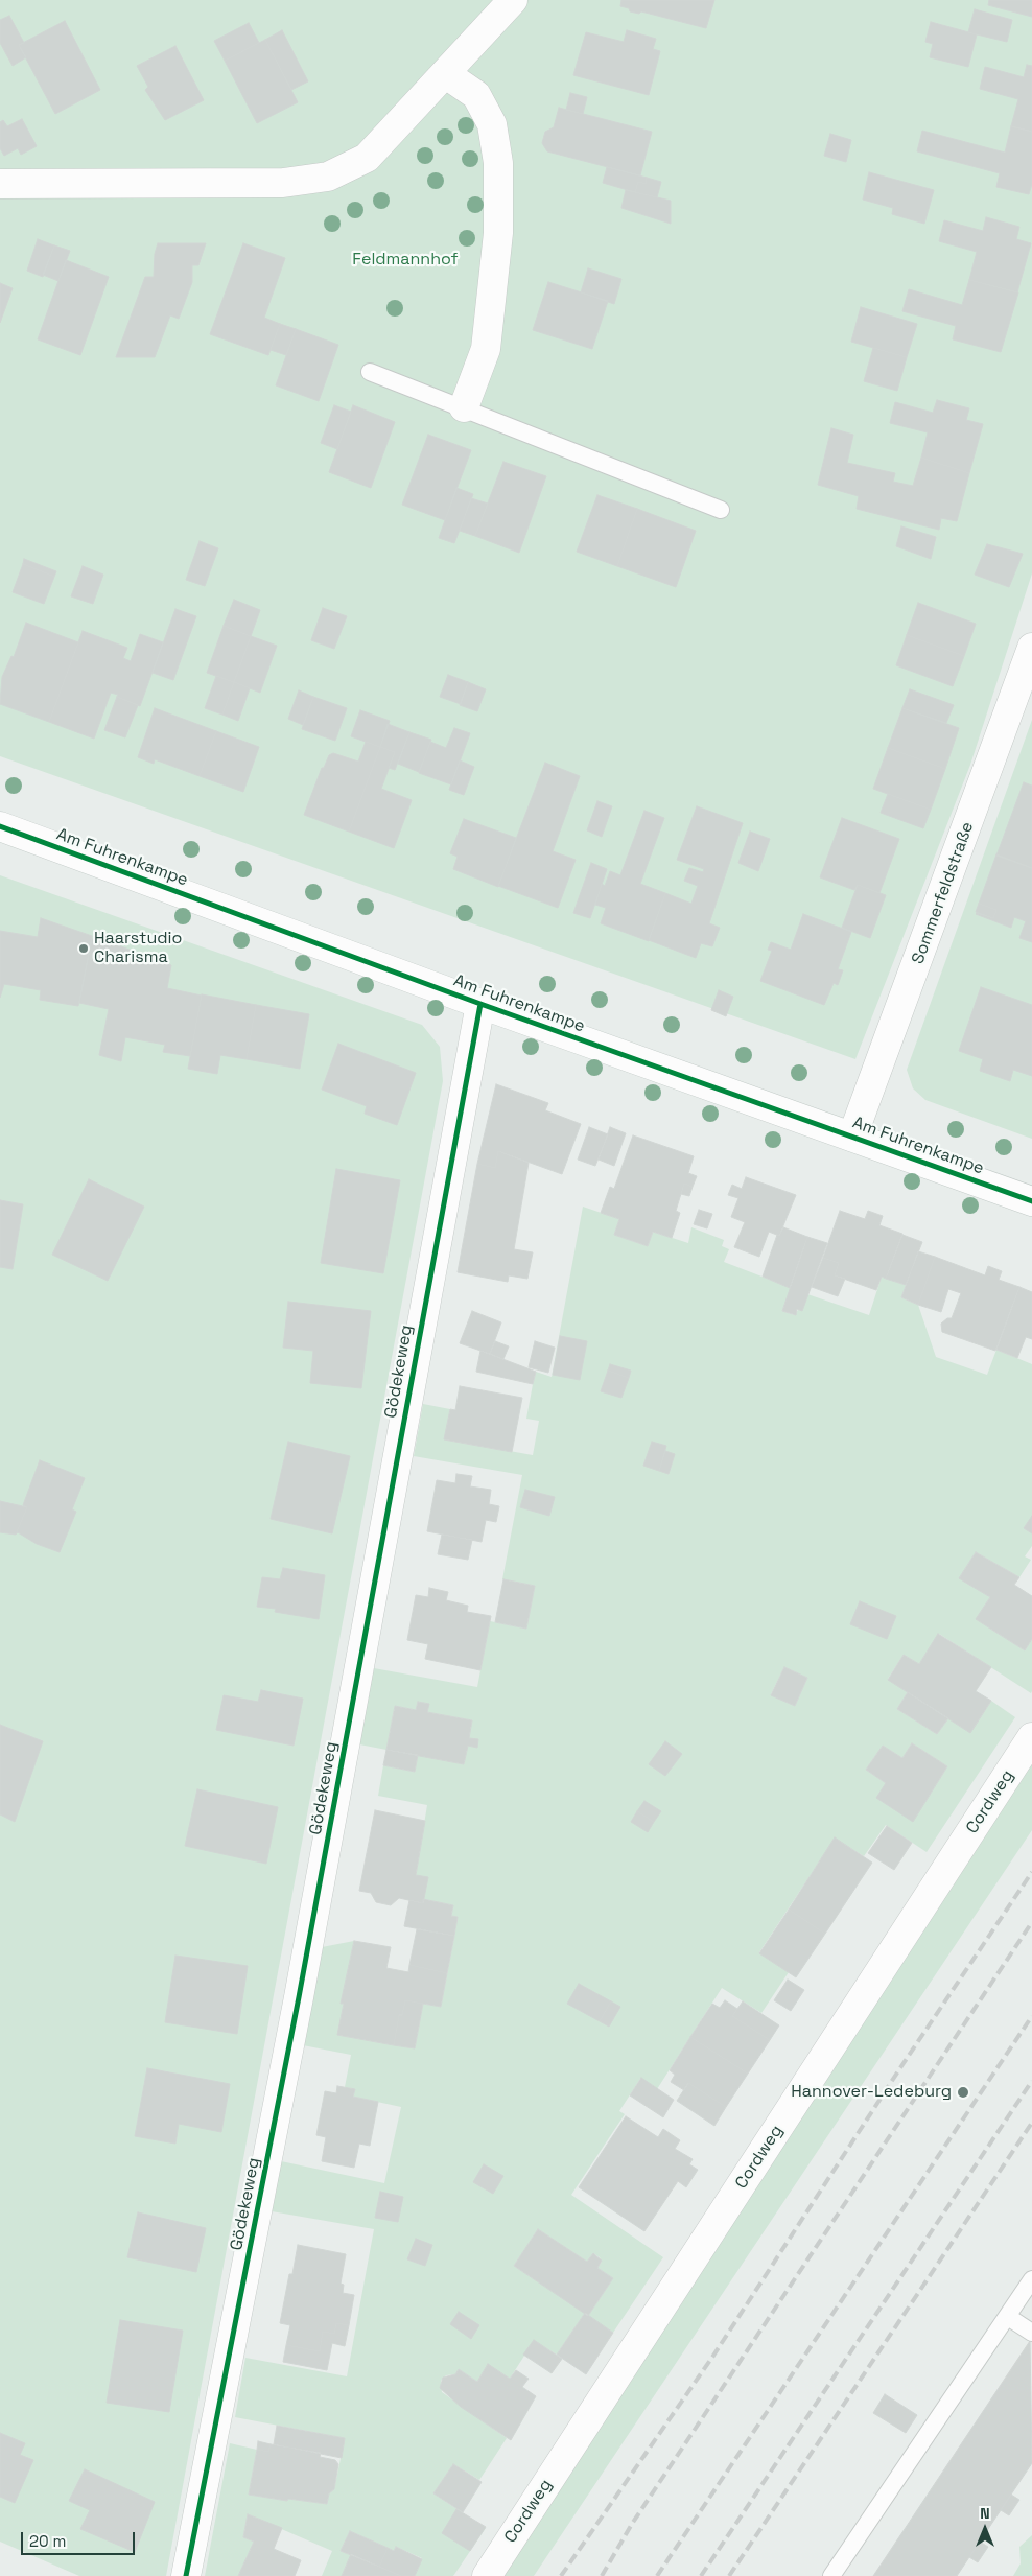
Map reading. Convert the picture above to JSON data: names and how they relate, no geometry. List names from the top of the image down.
{
  "streets": {
    "street": [
      "Am Fuhrenkampe",
      "Sommerfeldstraße",
      "Gödekeweg",
      "Cordweg"
    ]
  },
  "crossings": [
    ["Am Fuhrenkampe", "Sommerfeldstraße"],
    ["Am Fuhrenkampe", "Gödekeweg"]
  ],
  "parks": ["Feldmannhof"],
  "places": ["Haarstudio Charisma", "Hannover-Ledeburg"],
  "scale_bar": "20 m",
  "north": "top"
}
